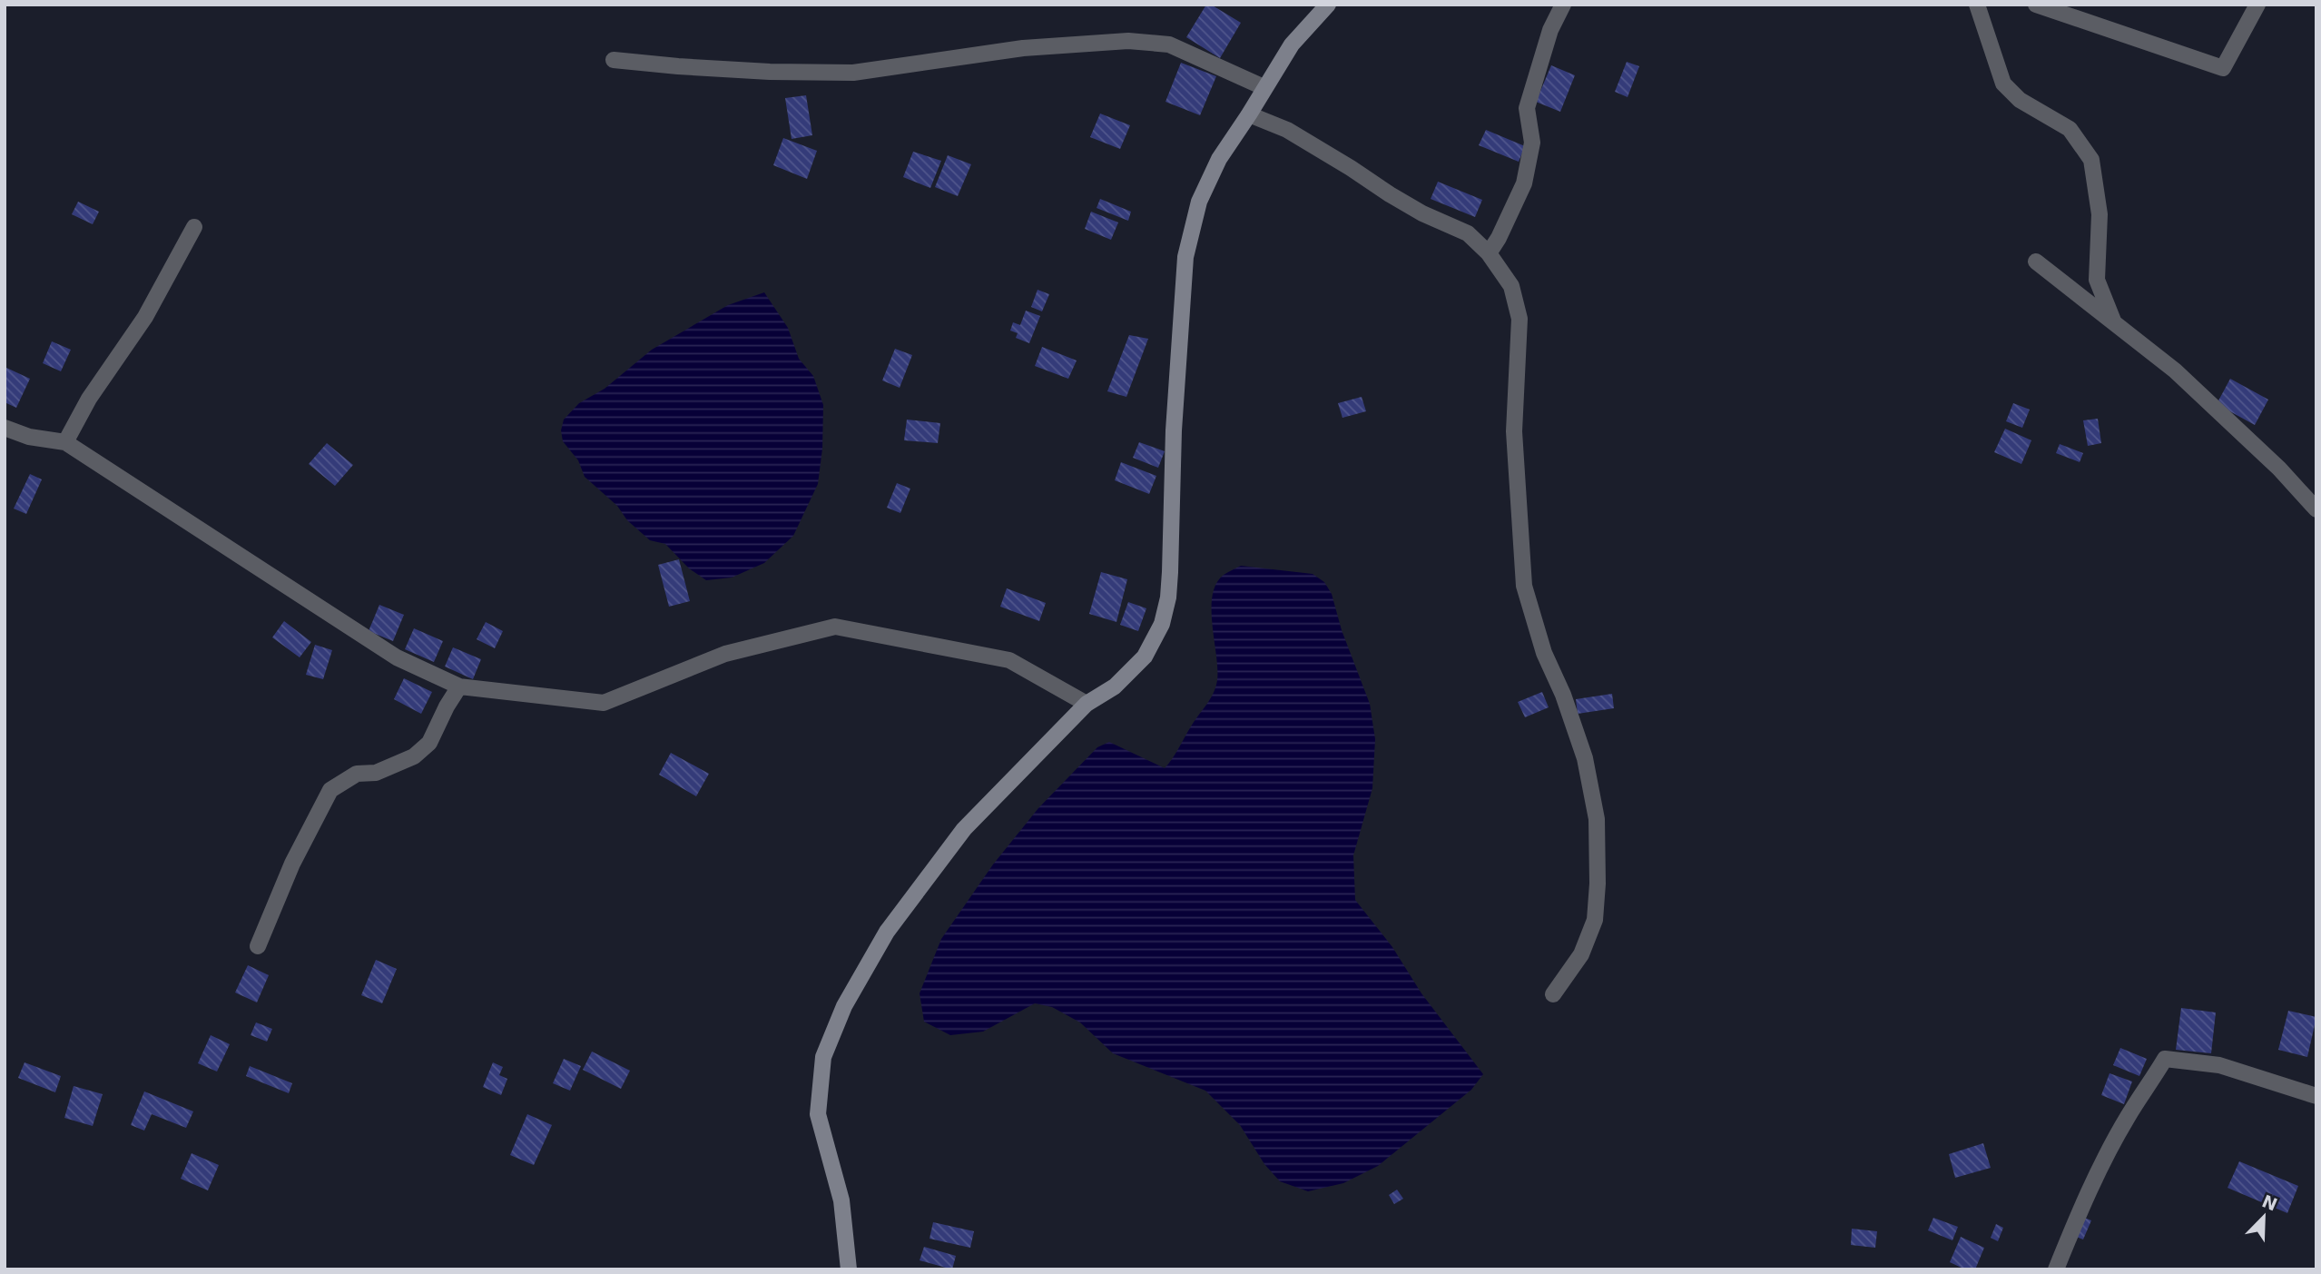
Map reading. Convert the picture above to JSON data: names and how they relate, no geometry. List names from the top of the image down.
{
  "north": "top right"
}
